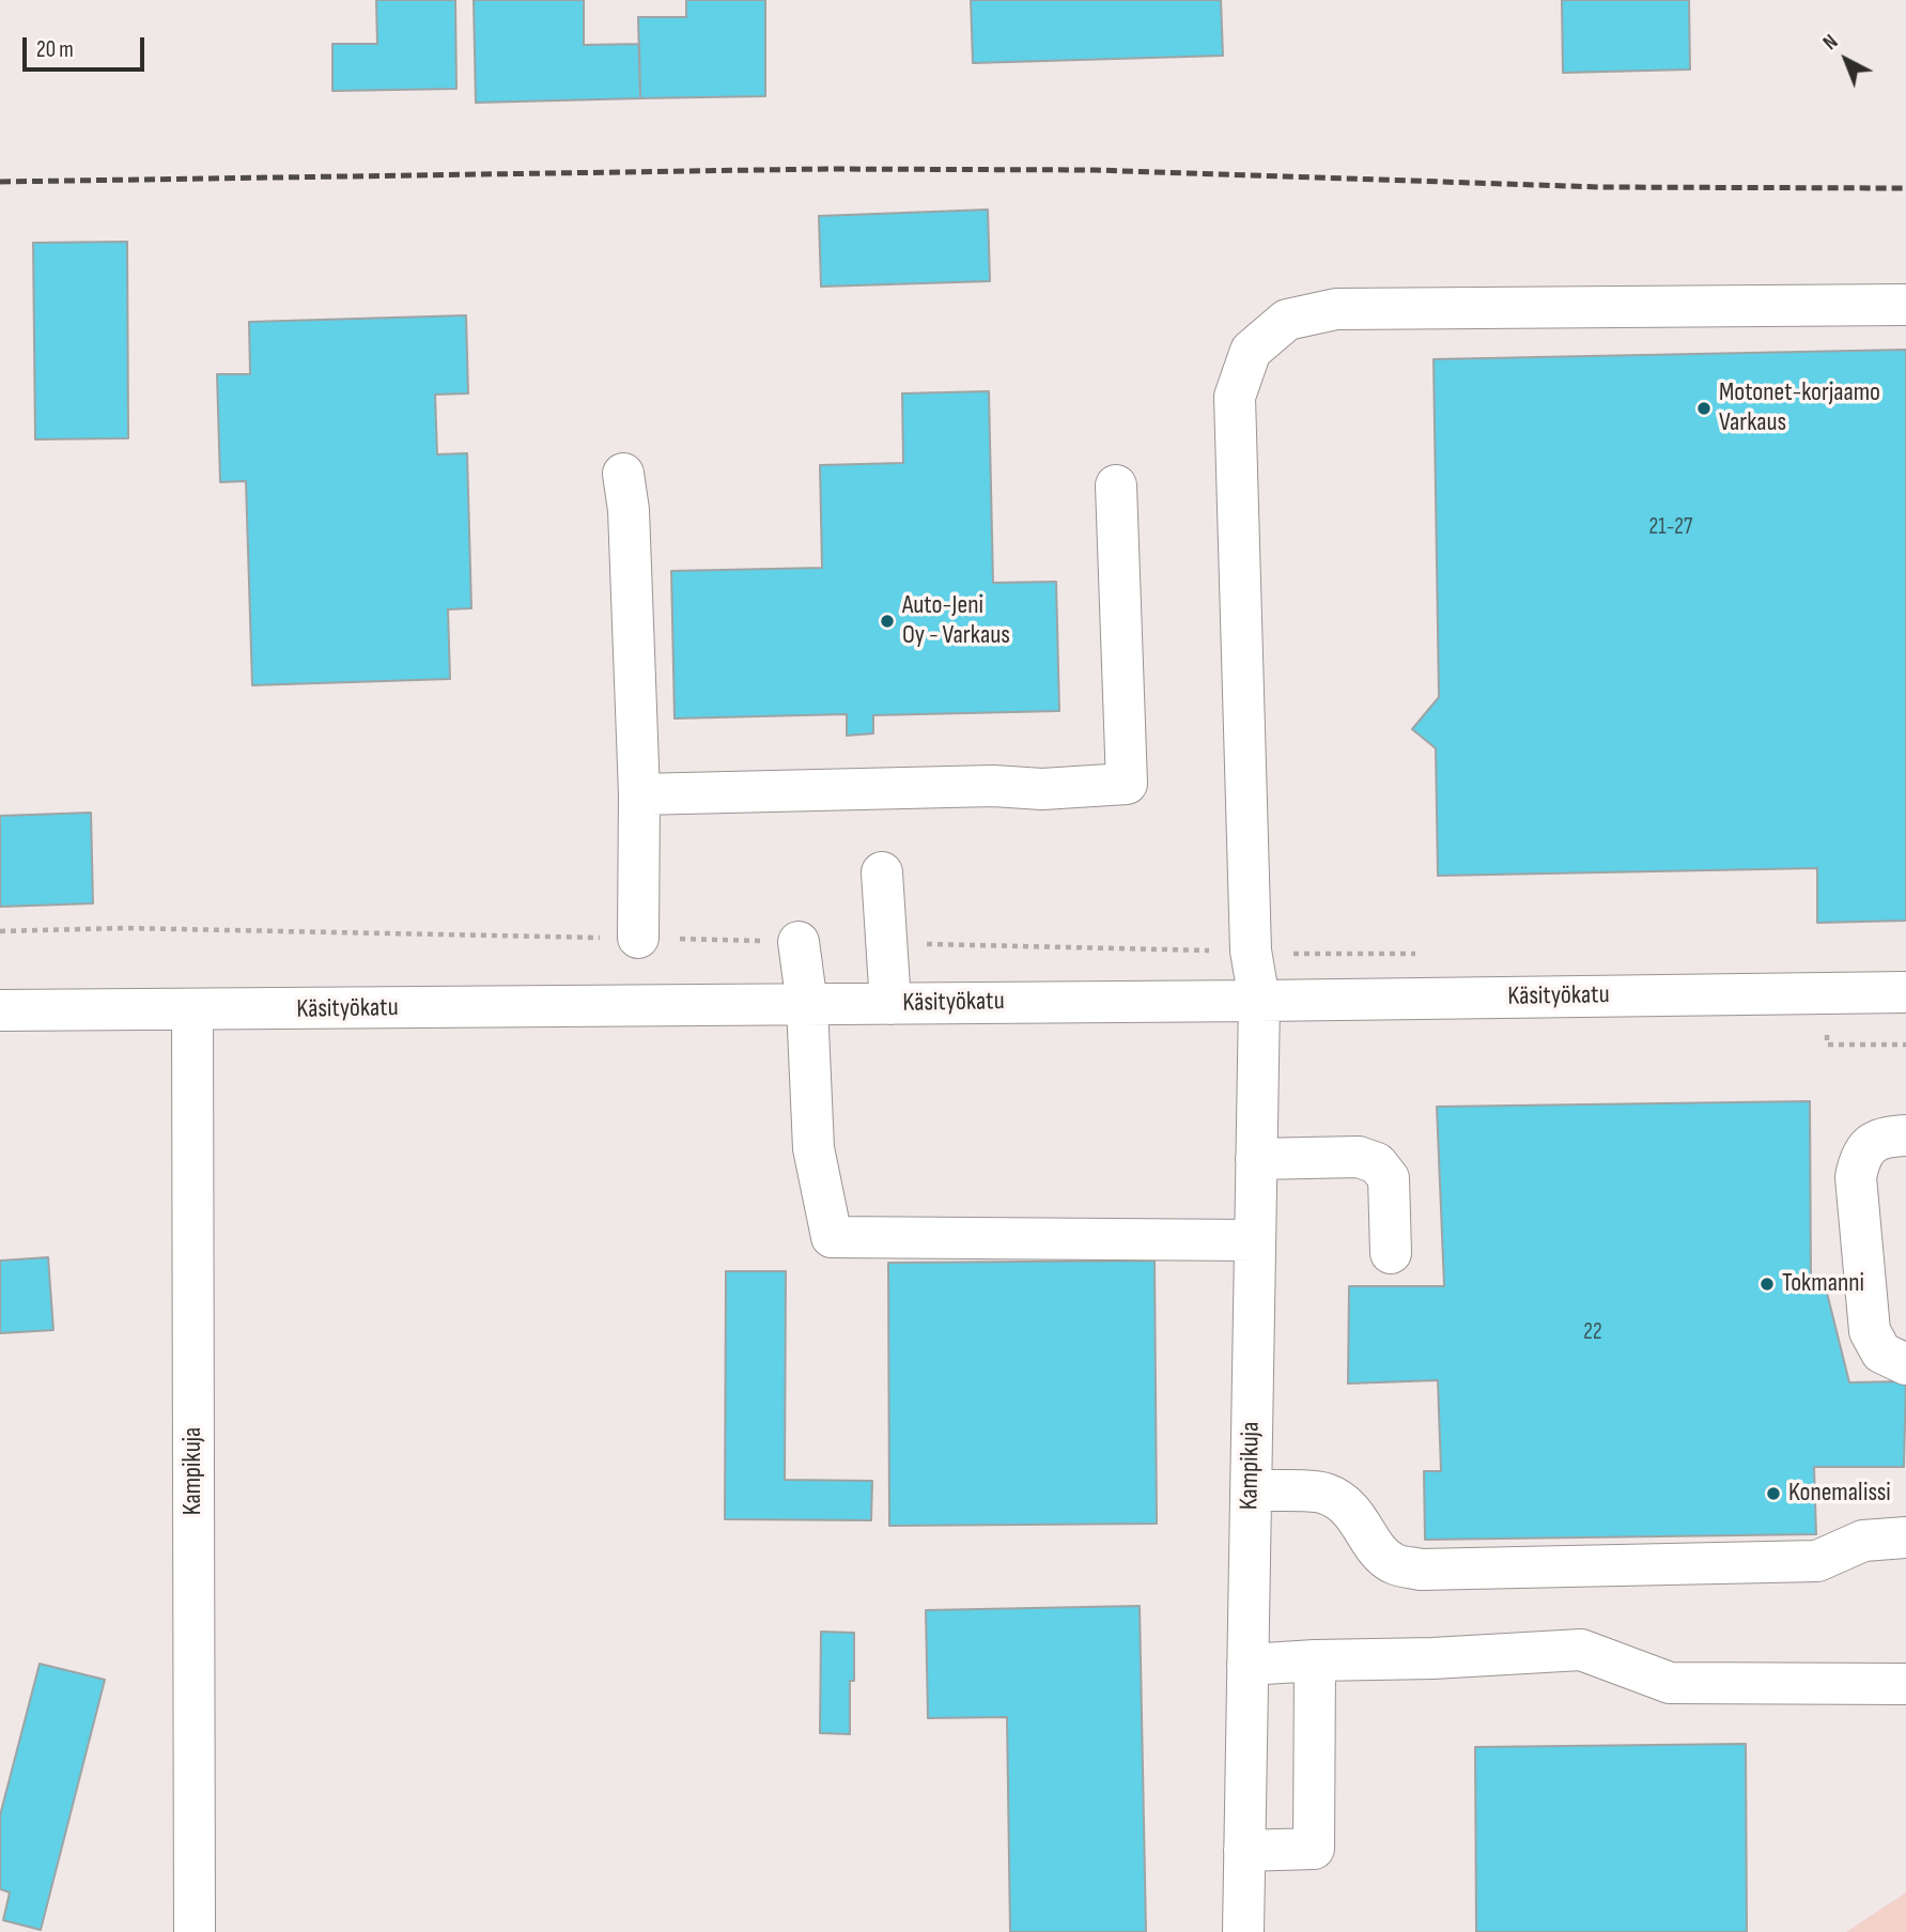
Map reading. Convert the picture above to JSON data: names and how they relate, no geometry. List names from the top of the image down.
{
  "streets": {
    "street": ["Käsityökatu", "Kampikuja"]
  },
  "crossings": [
    ["Käsityökatu", "Kampikuja"]
  ],
  "places": [
    "Motonet-korjaamo Varkaus",
    "Auto-Jeni Oy - Varkaus",
    "Tokmanni",
    "Konemalissi"
  ],
  "house_numbers": ["21-27", "22"],
  "scale_bar": "20 m",
  "north": "top left"
}
